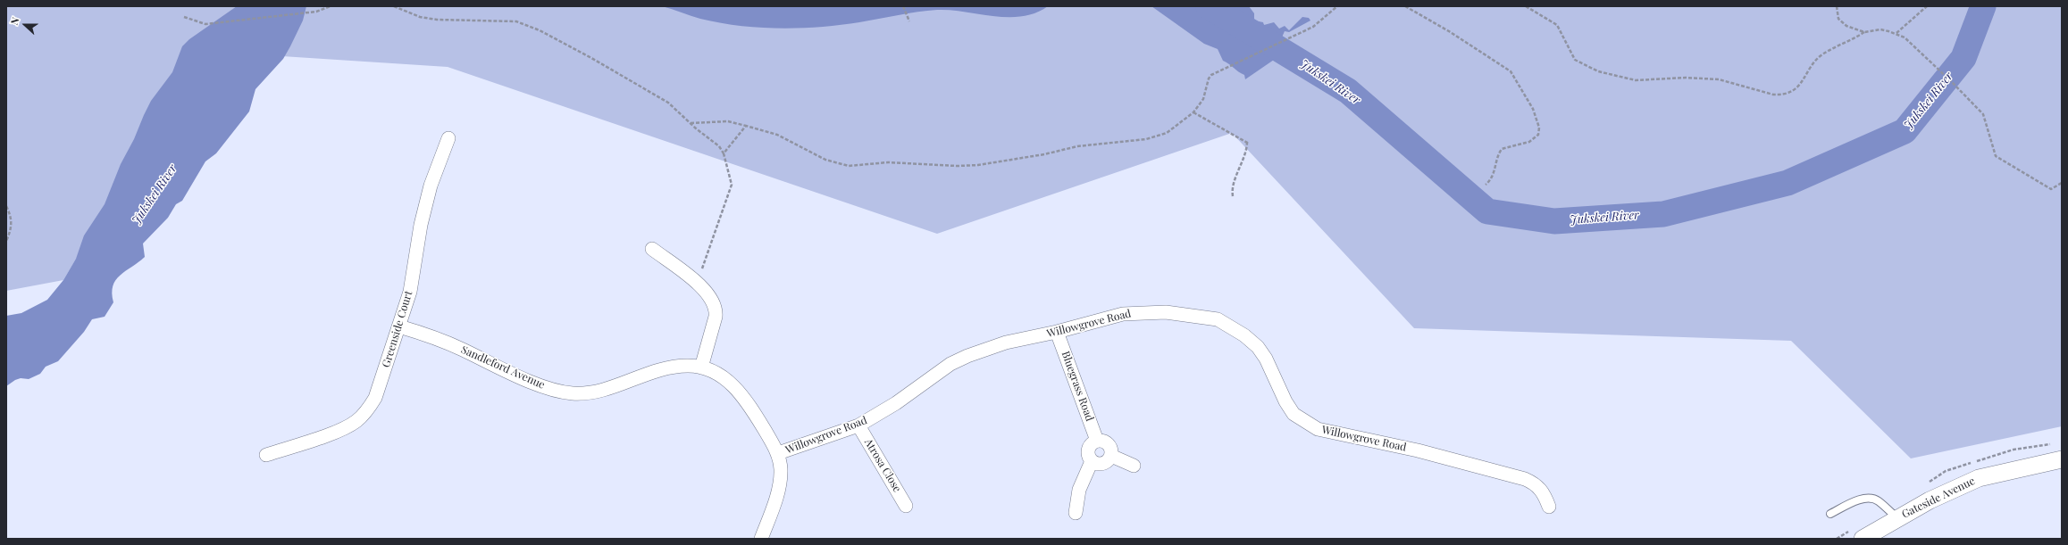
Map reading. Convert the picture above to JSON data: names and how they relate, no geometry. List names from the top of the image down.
{
  "streets": {
    "street": [
      "Willowgrove Road",
      "Greenside Court",
      "Sandleford Avenue",
      "Bluegrass Road",
      "Atrosa Close",
      "Gateside Avenue"
    ]
  },
  "crossings": [
    ["Willowgrove Road", "Sandleford Avenue"],
    ["Willowgrove Road", "Bluegrass Road"],
    ["Willowgrove Road", "Atrosa Close"],
    ["Greenside Court", "Sandleford Avenue"]
  ],
  "water": ["Jukskei River"],
  "north": "left"
}
